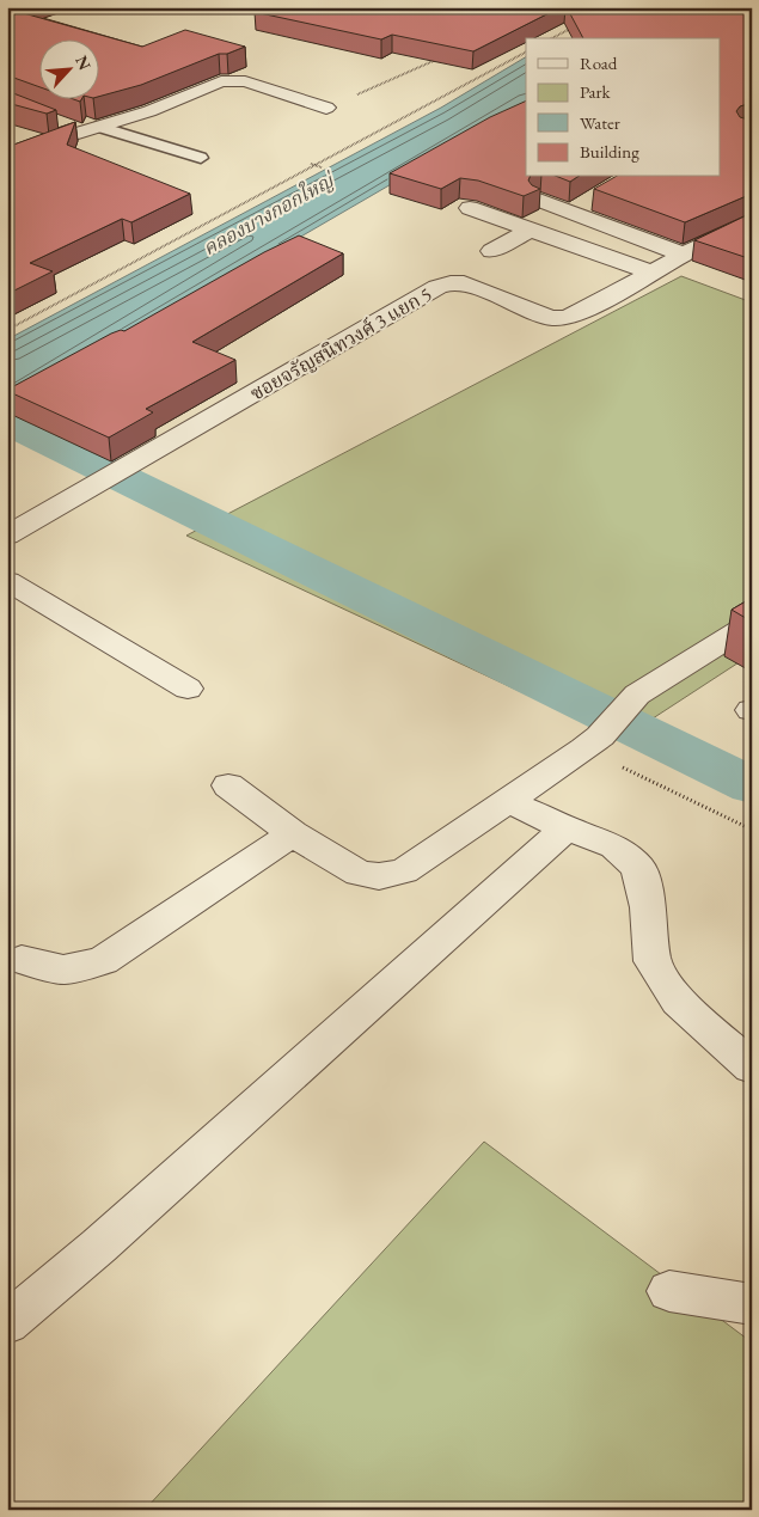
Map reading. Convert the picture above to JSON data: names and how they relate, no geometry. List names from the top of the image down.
{
  "streets": {
    "street": ["ซอยจรัญสนิทวงศ์ 3 แยก 5"]
  },
  "water": ["คลองบางกอกใหญ่"],
  "legend": [
    "Road",
    "Park",
    "Water",
    "Building"
  ],
  "north": "top right"
}
